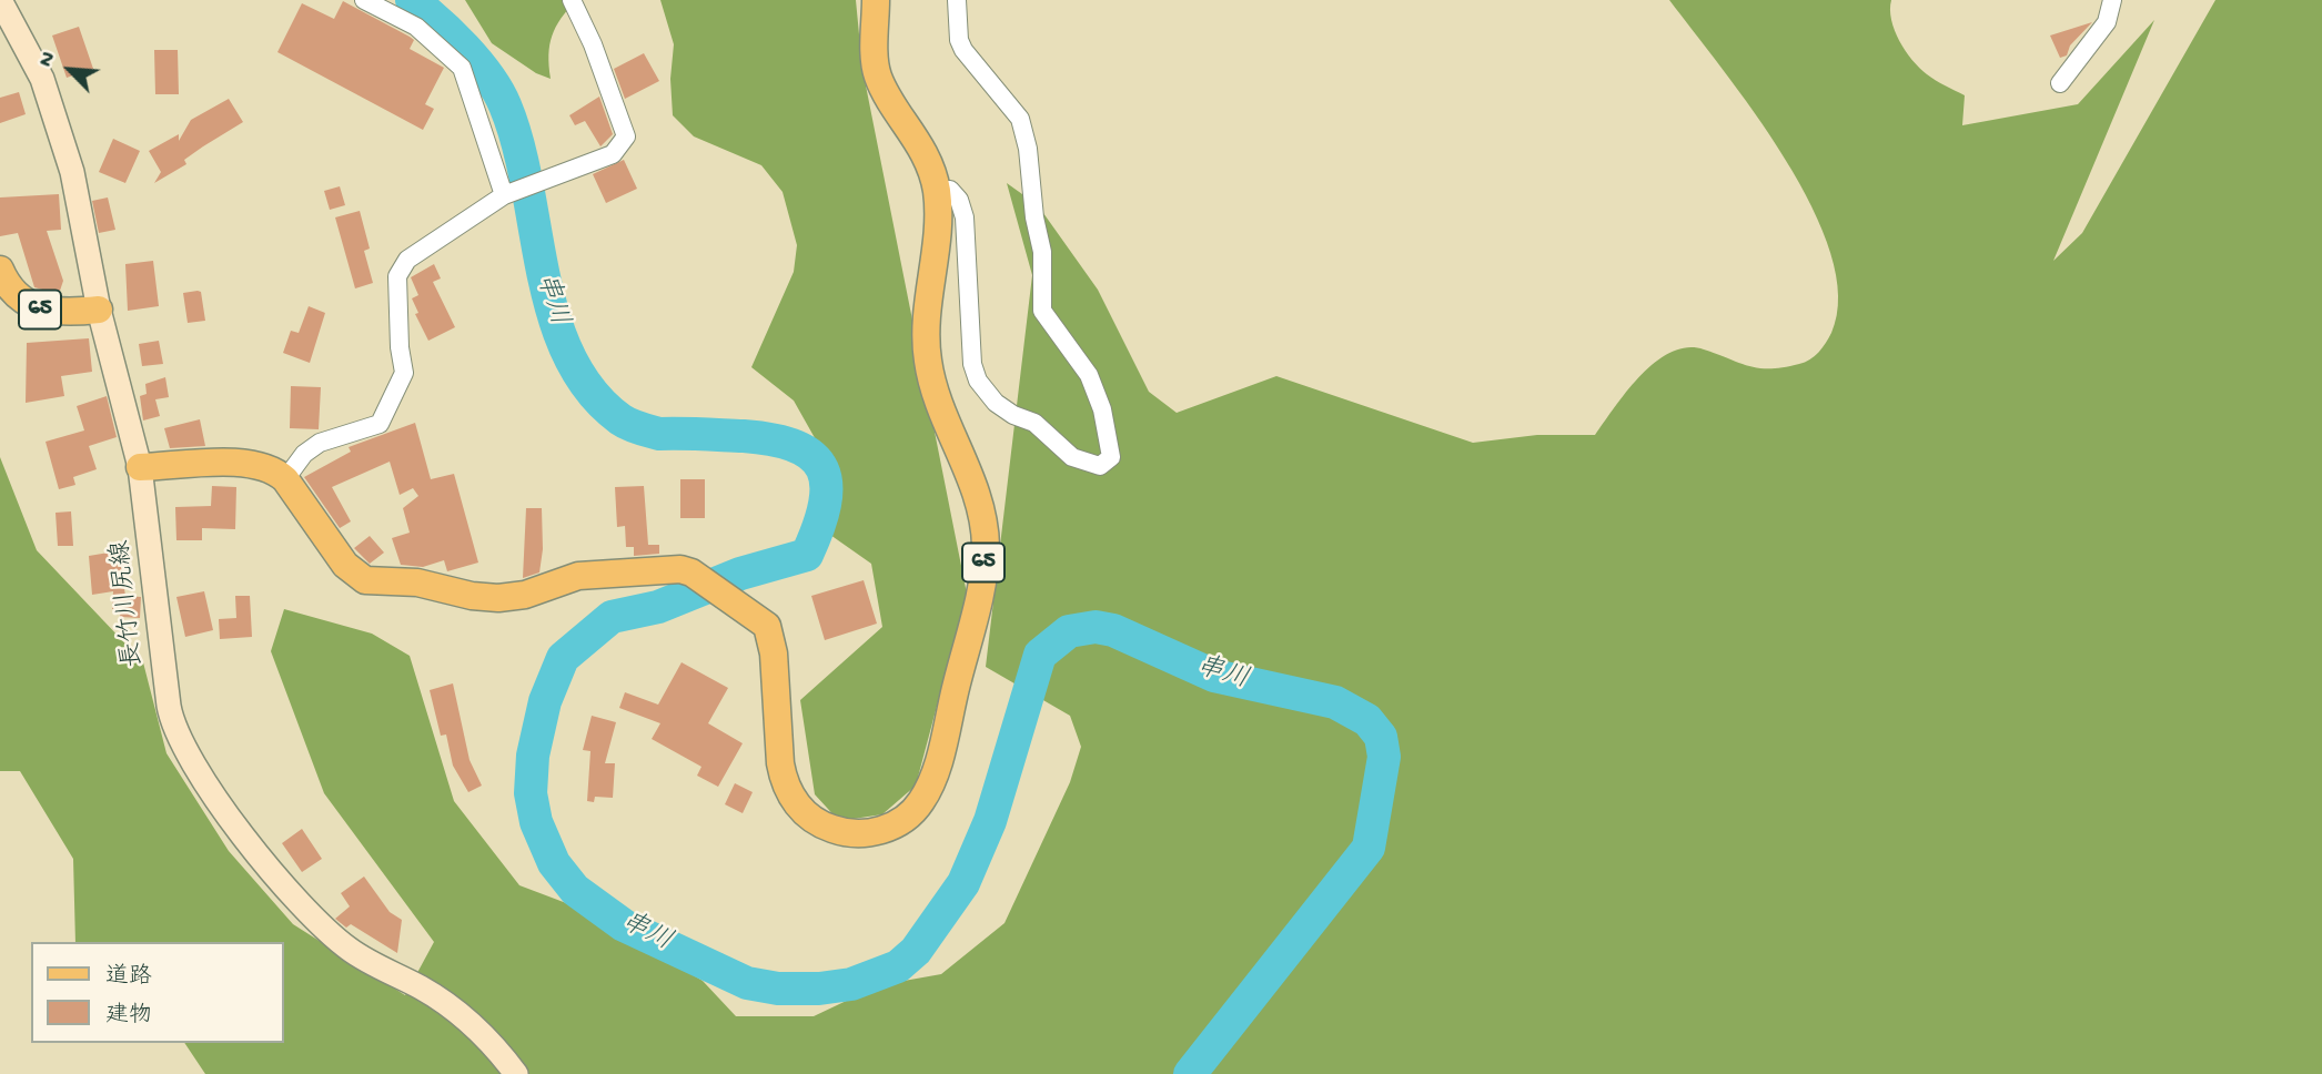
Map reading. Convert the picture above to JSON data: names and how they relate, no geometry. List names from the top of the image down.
{
  "streets": {
    "main road": ["65", "長竹川尻線"]
  },
  "crossings": [
    ["65", "長竹川尻線"]
  ],
  "water": ["串川"],
  "legend": ["道路", "建物"],
  "north": "top left"
}
